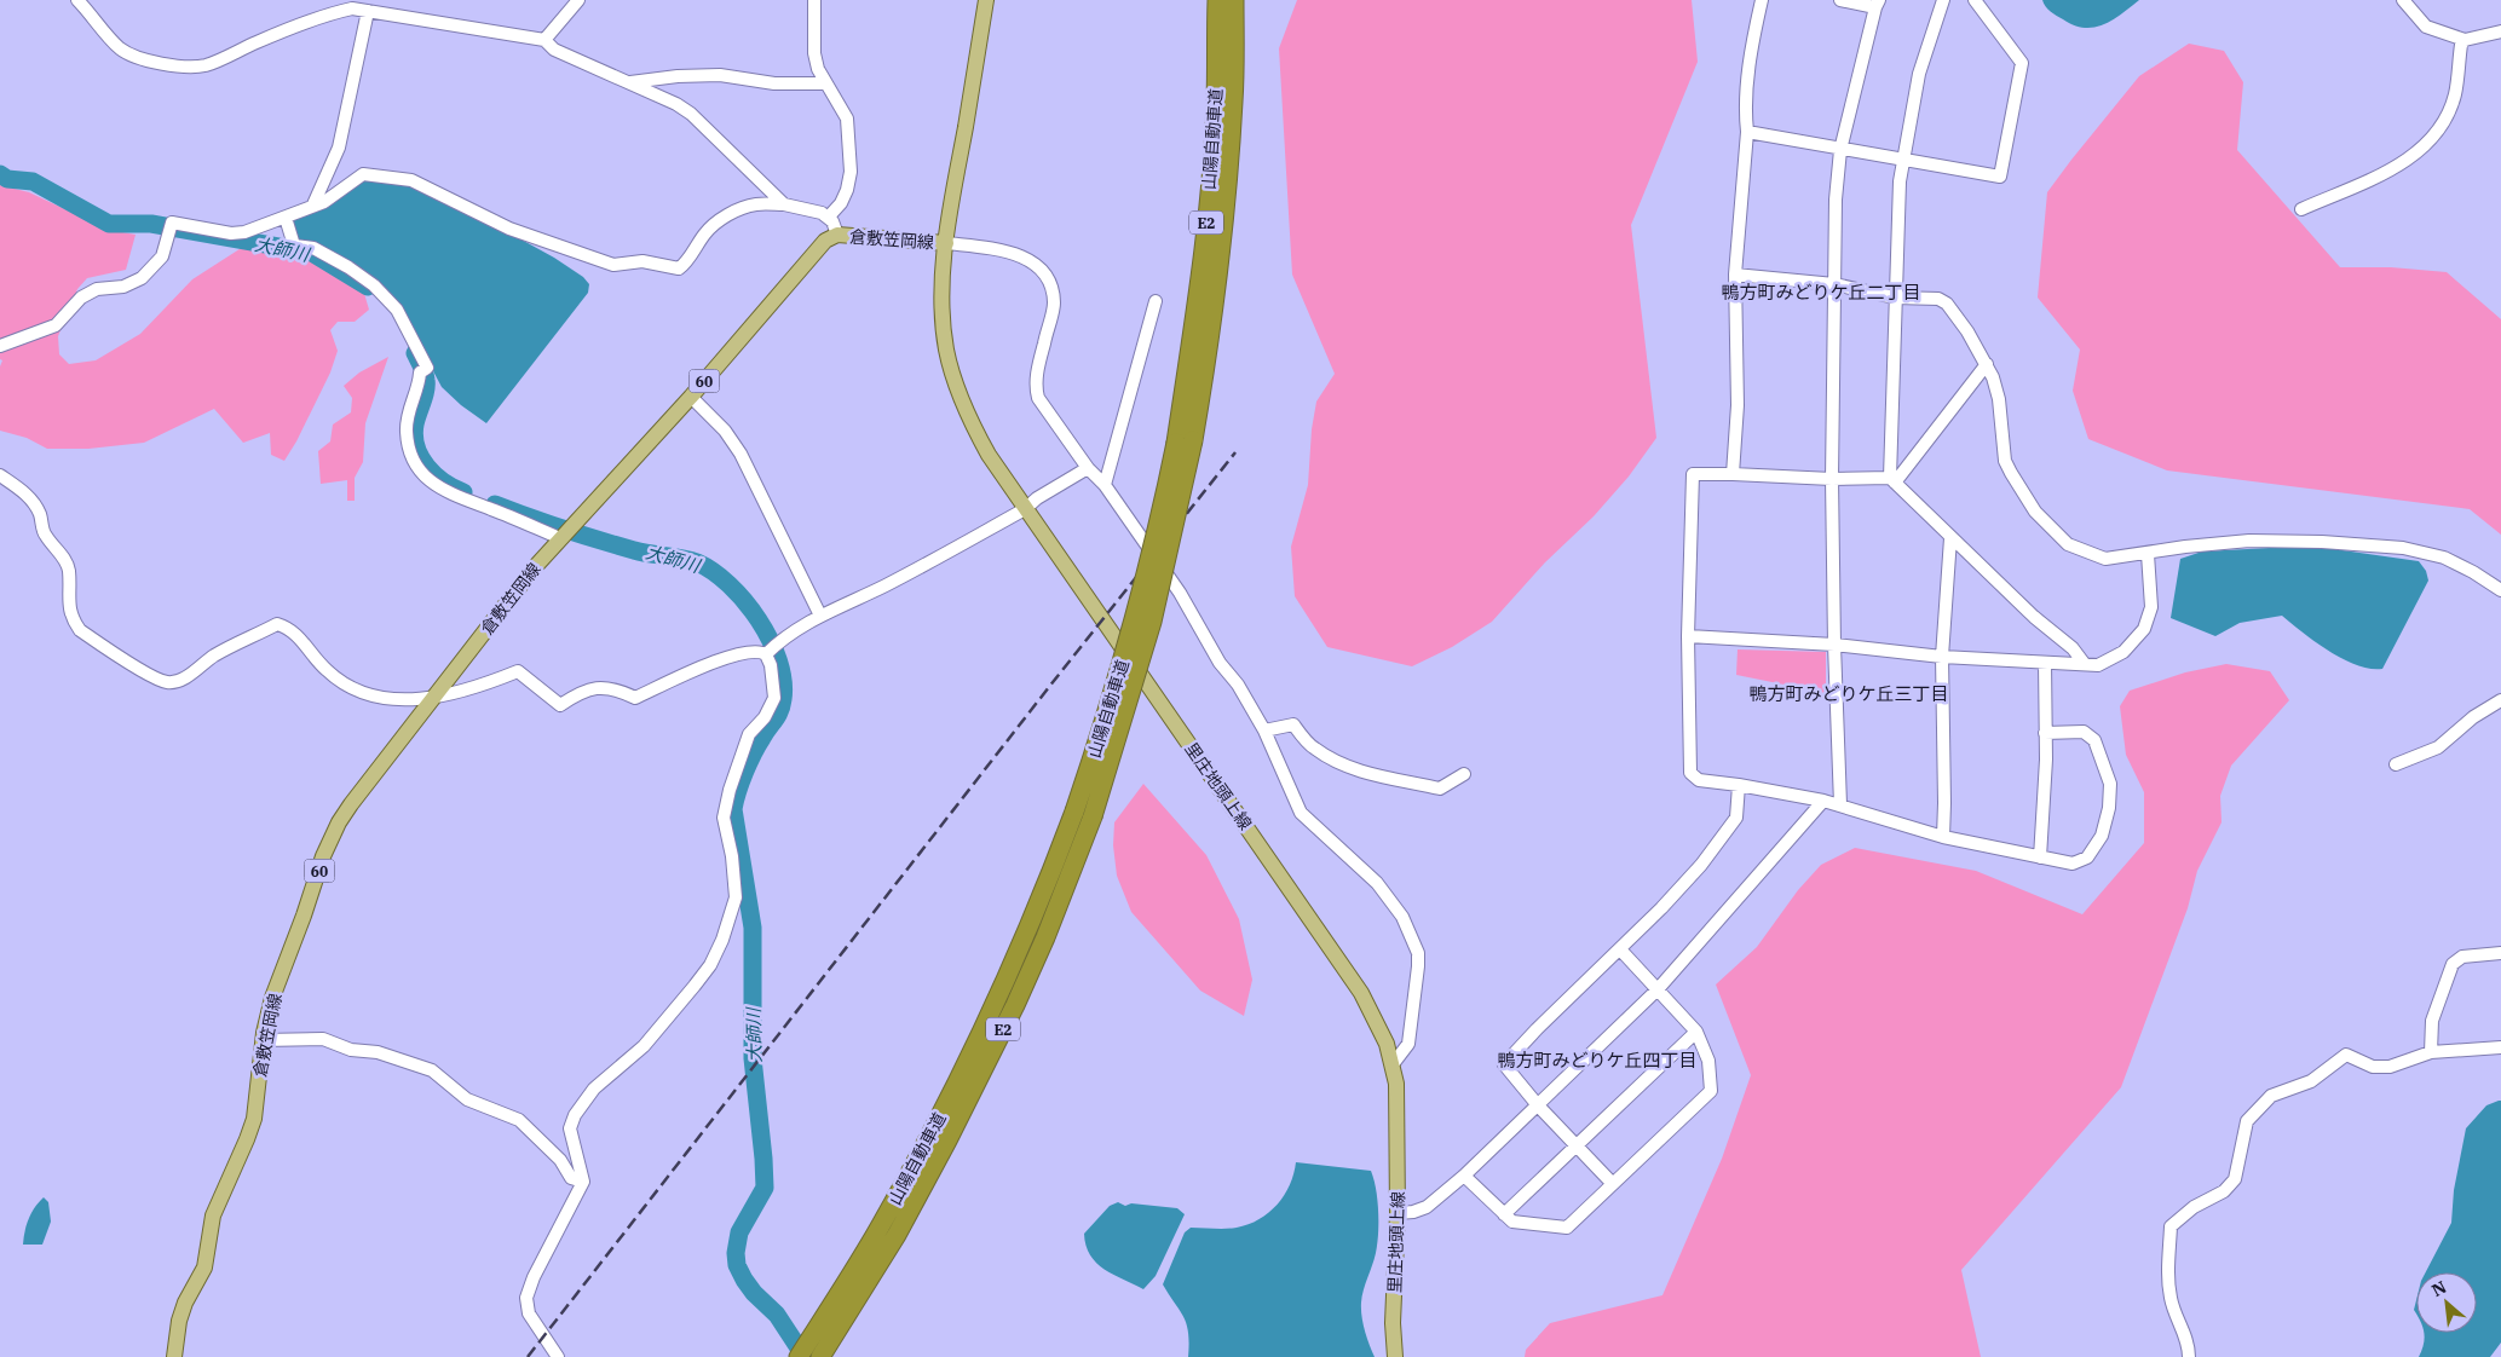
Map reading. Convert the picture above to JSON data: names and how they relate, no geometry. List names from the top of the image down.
{
  "streets": {
    "highway": ["山陽自動車道", "E2"],
    "main road": ["倉敷笠岡線", "60", "里庄地頭上線"]
  },
  "crossings": [
    ["倉敷笠岡線", "里庄地頭上線"]
  ],
  "districts": ["鴨方町みどりケ丘二丁目", "鴨方町みどりケ丘三丁目", "鴨方町みどりケ丘四丁目"],
  "water": ["大師川"],
  "north": "top left"
}
